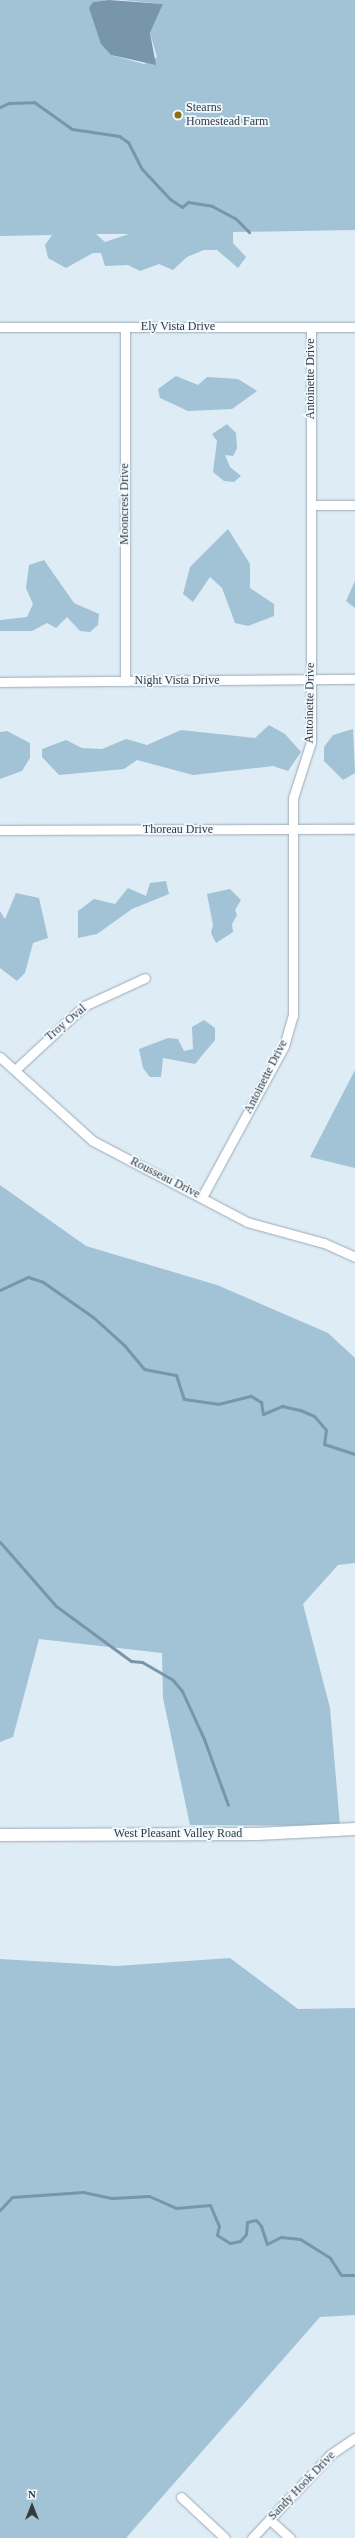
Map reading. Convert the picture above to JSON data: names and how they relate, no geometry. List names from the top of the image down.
{
  "streets": {
    "main road": ["West Pleasant Valley Road"],
    "street": [
      "Ely Vista Drive",
      "Antoinette Drive",
      "Mooncrest Drive",
      "Night Vista Drive",
      "Thoreau Drive",
      "Troy Oval",
      "Rousseau Drive",
      "Sandy Hook Drive"
    ]
  },
  "crossings": [
    ["Ely Vista Drive", "Antoinette Drive"],
    ["Ely Vista Drive", "Mooncrest Drive"],
    ["Antoinette Drive", "Night Vista Drive"],
    ["Antoinette Drive", "Thoreau Drive"],
    ["Antoinette Drive", "Rousseau Drive"],
    ["Mooncrest Drive", "Night Vista Drive"],
    ["Troy Oval", "Rousseau Drive"]
  ],
  "places": ["Stearns Homestead Farm"],
  "north": "top"
}
